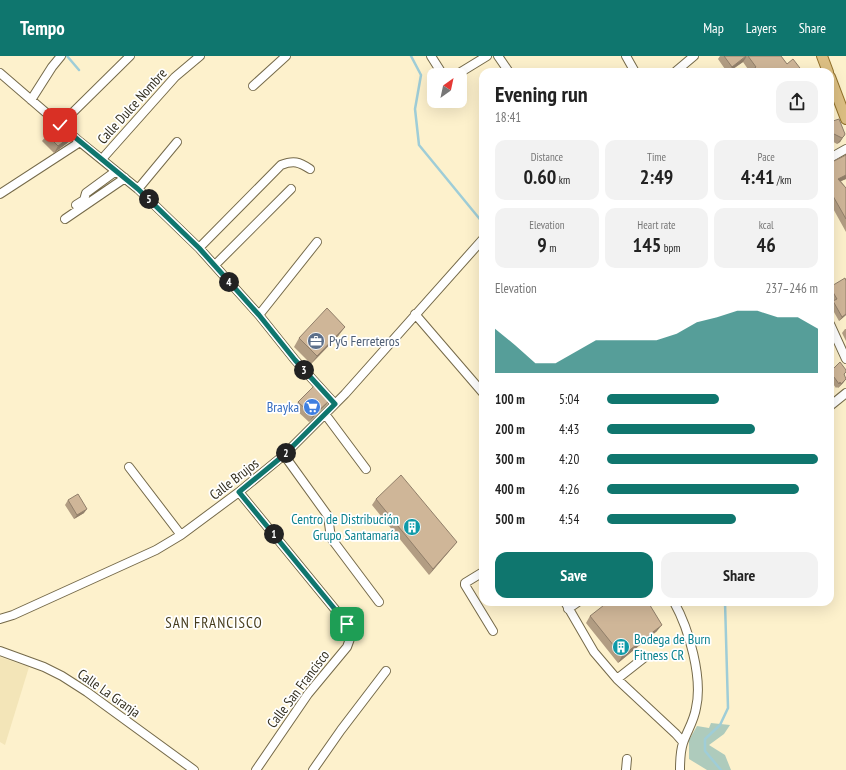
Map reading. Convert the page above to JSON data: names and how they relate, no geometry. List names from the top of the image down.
{
  "streets": {
    "street": [
      "Calle Dulce Nombre",
      "Calle Brujos",
      "Calle San Francisco",
      "Calle La Granja"
    ]
  },
  "crossings": [
    ["Calle Brujos", "Calle San Francisco"]
  ],
  "districts": ["SAN FRANCISCO"],
  "places": {
    "office": ["PyG Ferreteros"],
    "supermarket": ["Brayka"],
    "building": ["Centro de Distribución Grupo Santamaría", "Bodega de Burn Fitness CR"]
  },
  "north": "top right",
  "page": {
    "header": "Tempo",
    "nav": ["Map", "Layers", "Share"],
    "heading": ["Evening run", "18:41"],
    "stats": [
      ["Distance", "0.60 km"],
      ["Time", "2:49"],
      ["Pace", "4:41 /km"],
      ["Elevation", "9 m"],
      ["Heart rate", "145 bpm"],
      ["kcal", "46"]
    ],
    "pins": [
      "5",
      "4",
      "3",
      "2",
      "1"
    ],
    "chart": ["Elevation", "237–246 m"],
    "list": [
      {
        "name": "100 m",
        "note": "5:04"
      },
      {
        "name": "200 m",
        "note": "4:43"
      },
      {
        "name": "300 m",
        "note": "4:20"
      },
      {
        "name": "400 m",
        "note": "4:26"
      },
      {
        "name": "500 m",
        "note": "4:54"
      }
    ],
    "buttons": ["Save", "Share"]
  }
}
